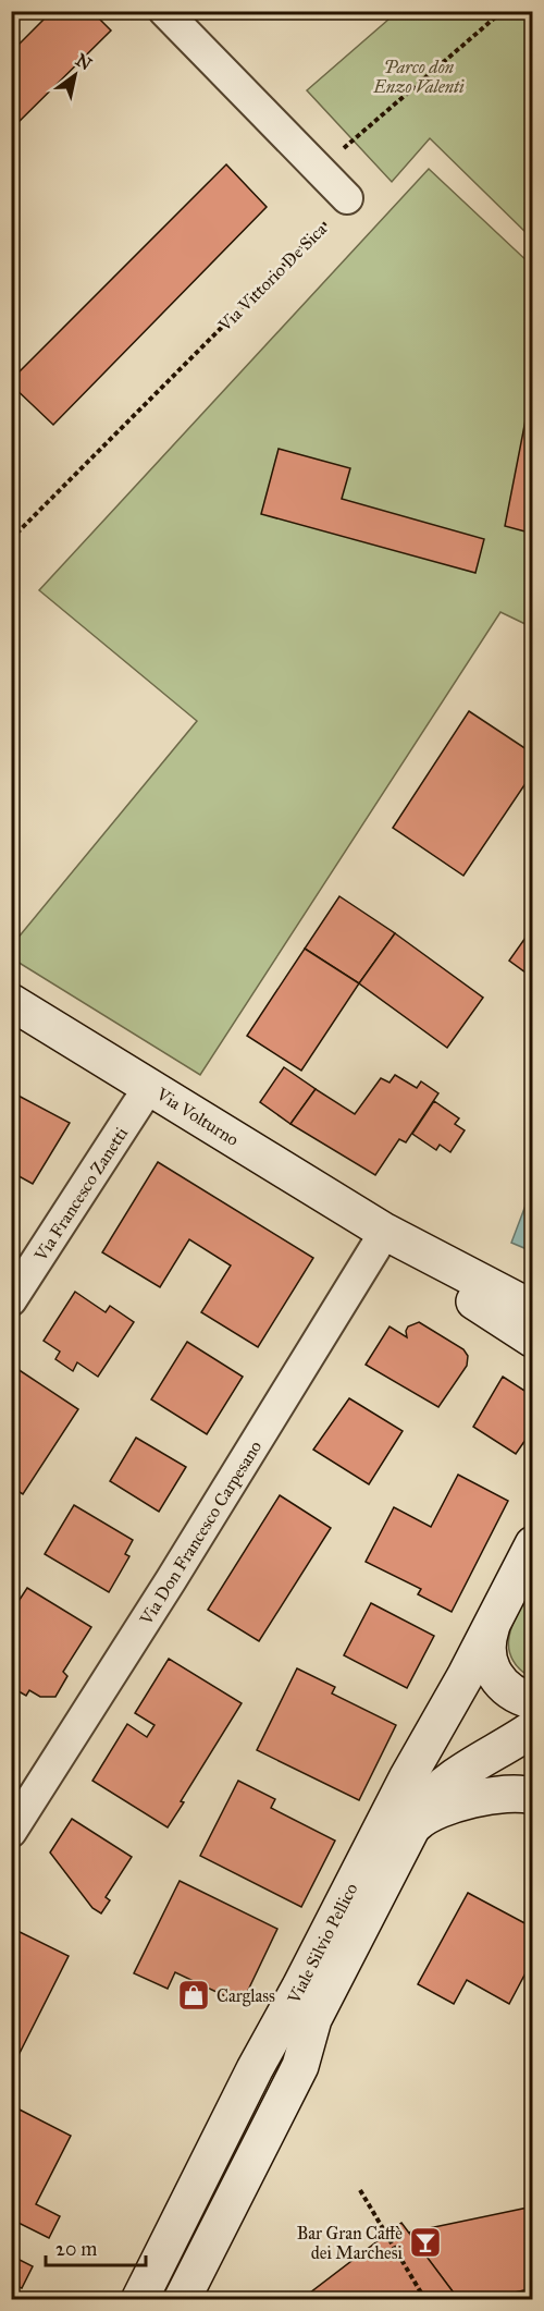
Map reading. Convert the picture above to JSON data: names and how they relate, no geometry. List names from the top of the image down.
{
  "streets": {
    "main road": ["Via Volturno", "Viale Silvio Pellico"],
    "street": ["Via Francesco Zanetti", "Via Don Francesco Carpesano"],
    "path": ["Via Vittorio De Sica"]
  },
  "crossings": [
    ["Via Volturno", "Via Francesco Zanetti"],
    ["Via Volturno", "Via Don Francesco Carpesano"]
  ],
  "parks": ["Parco don Enzo Valenti"],
  "places": {
    "shop": ["Carglass"],
    "bar": ["Bar Gran Caffè dei Marchesi"]
  },
  "scale_bar": "20 m",
  "north": "top right"
}
